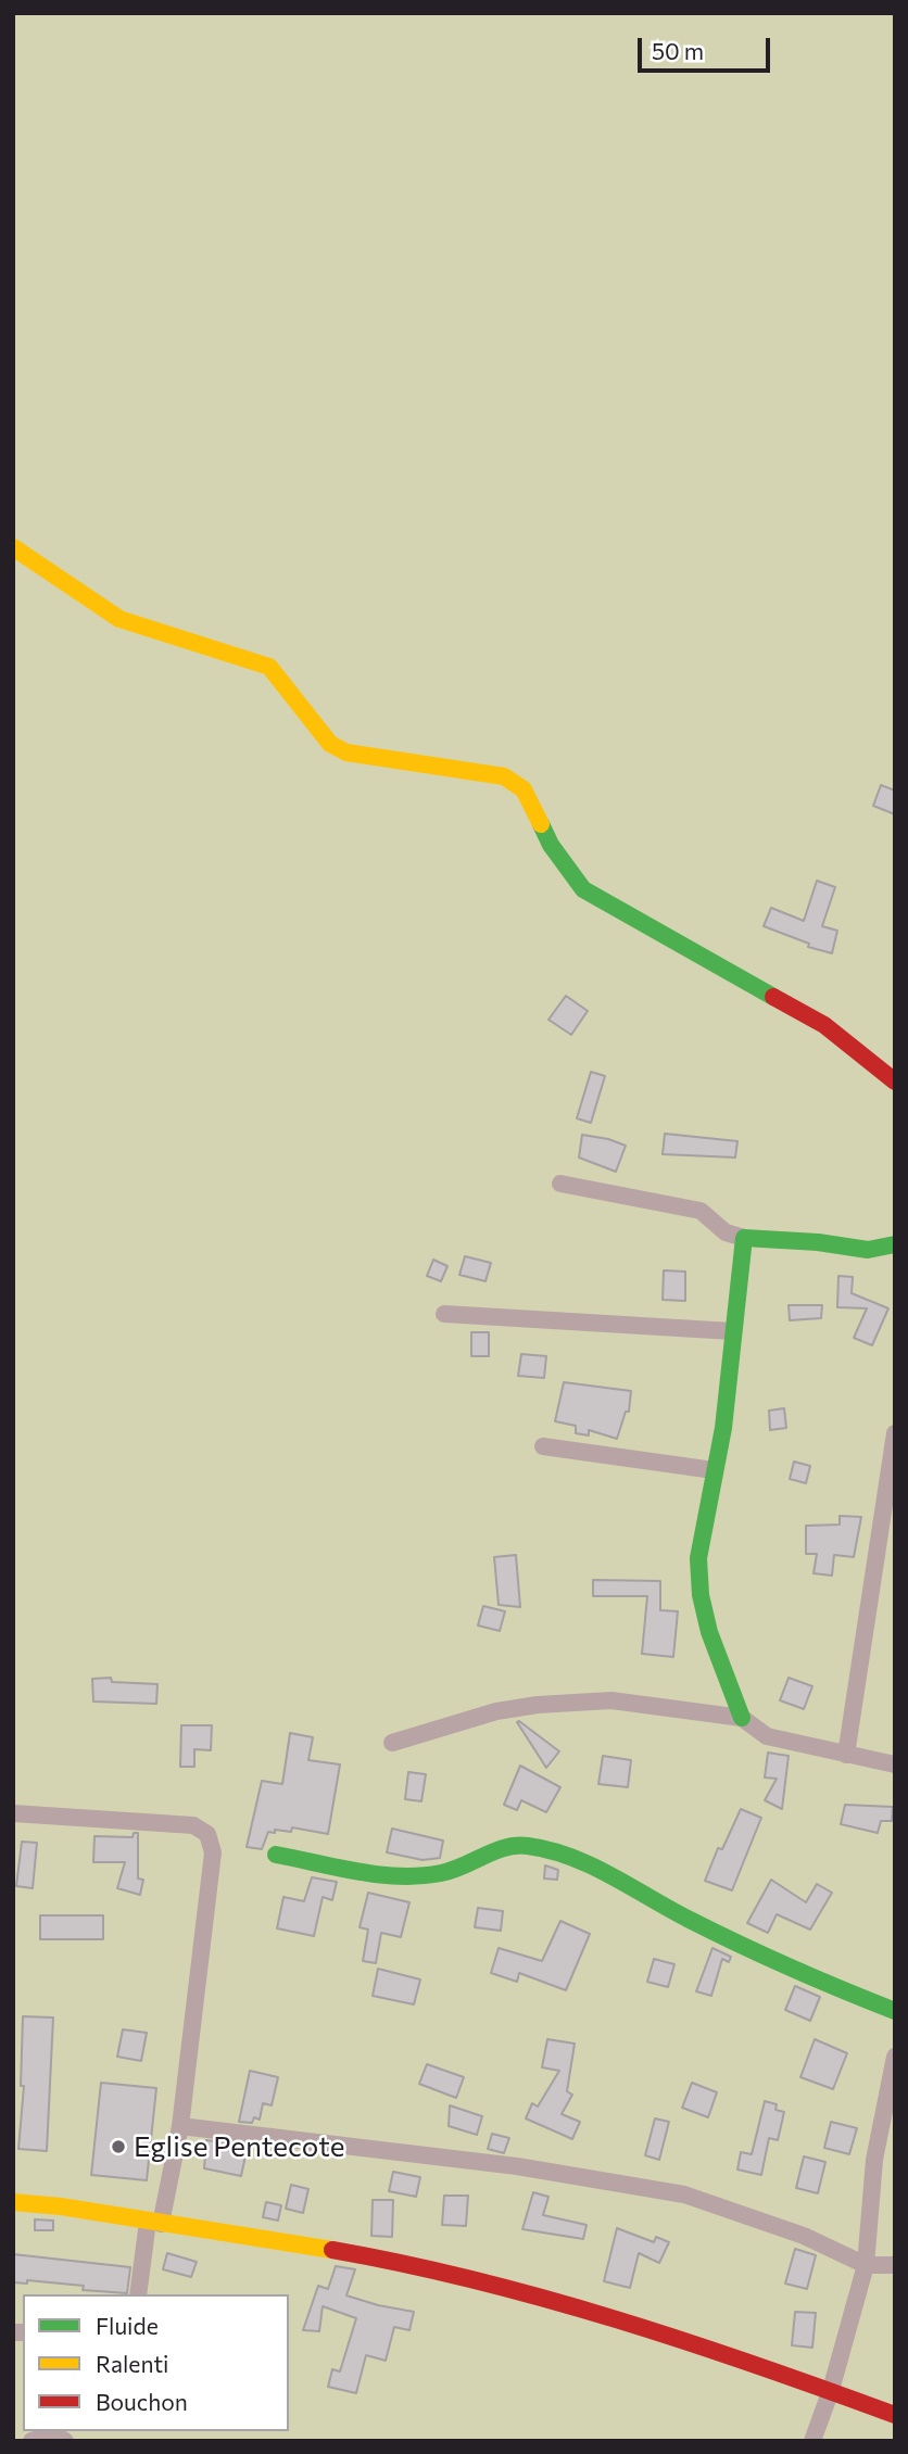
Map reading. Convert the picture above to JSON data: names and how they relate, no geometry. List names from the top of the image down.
{
  "places": ["Eglise Pentecote"],
  "legend": ["Fluide", "Ralenti", "Bouchon"],
  "scale_bar": "50 m"
}
